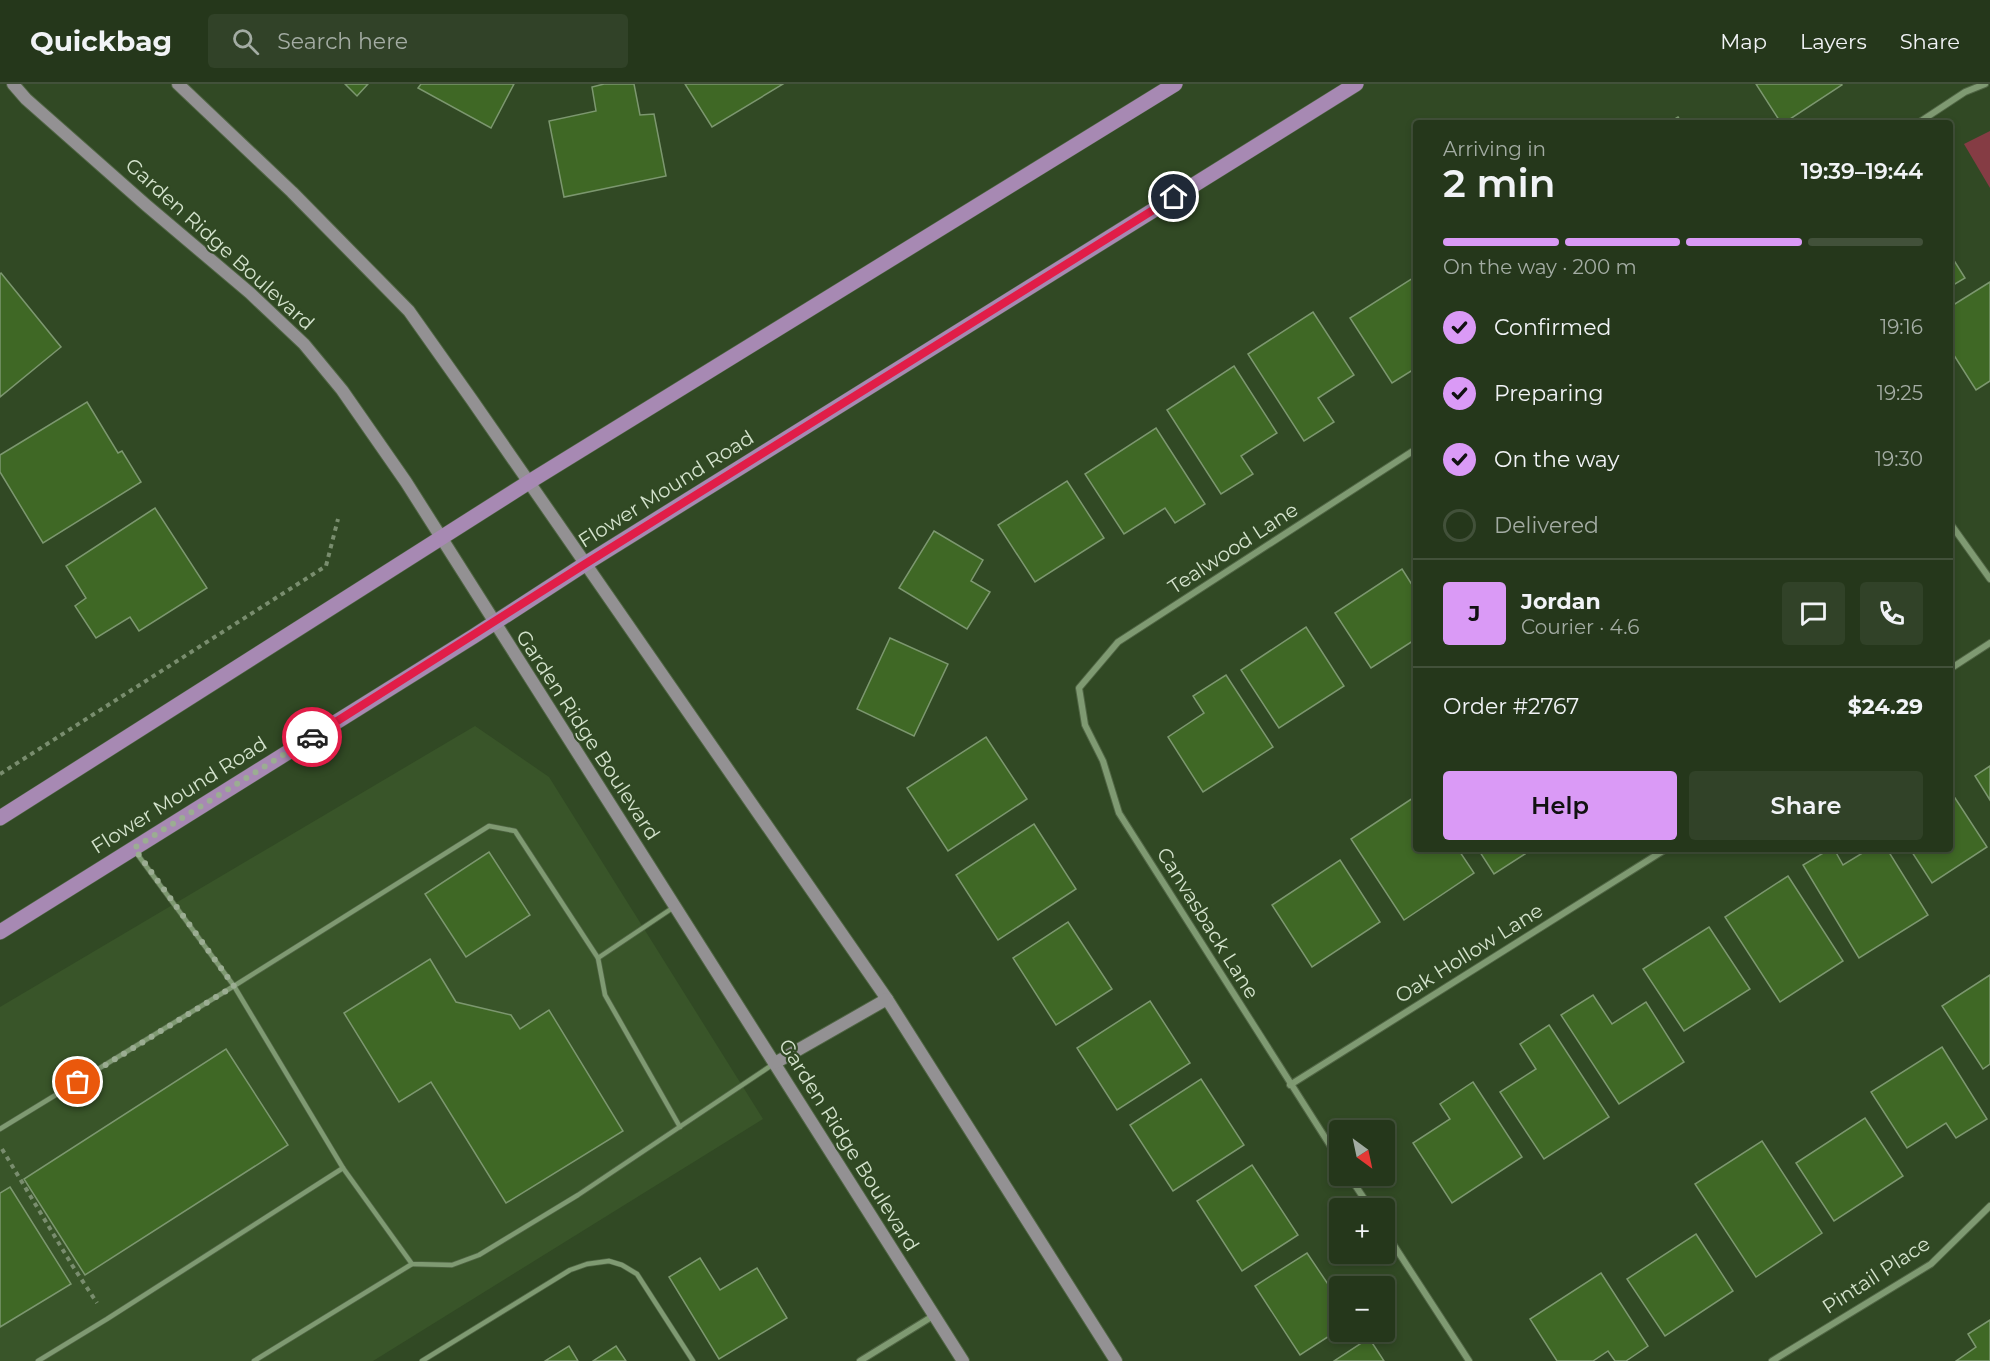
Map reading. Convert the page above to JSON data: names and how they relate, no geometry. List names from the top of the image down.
{
  "streets": {
    "main road": ["Garden Ridge Boulevard", "Flower Mound Road"],
    "street": [
      "Tealwood Lane",
      "Canvasback Lane",
      "Oak Hollow Lane",
      "Pintail Place"
    ]
  },
  "crossings": [
    ["Garden Ridge Boulevard", "Flower Mound Road"],
    ["Tealwood Lane", "Canvasback Lane"],
    ["Canvasback Lane", "Oak Hollow Lane"]
  ],
  "north": "bottom right",
  "page": {
    "header": "Quickbag",
    "search": "Search here",
    "nav": ["Map", "Layers", "Share"],
    "heading": ["2 min", "Arriving in", "19:39–19:44"],
    "panel": [
      "Jordan",
      "Courier · 4.6",
      "Order #2767",
      "$24.29"
    ],
    "bar": "On the way · 200 m",
    "list": [
      ["Confirmed", "19:16"],
      ["Preparing", "19:25"],
      ["On the way", "19:30"],
      "Delivered"
    ],
    "round": "J",
    "buttons": ["Help", "Share"],
    "map_buttons": ["+", "−"]
  }
}
